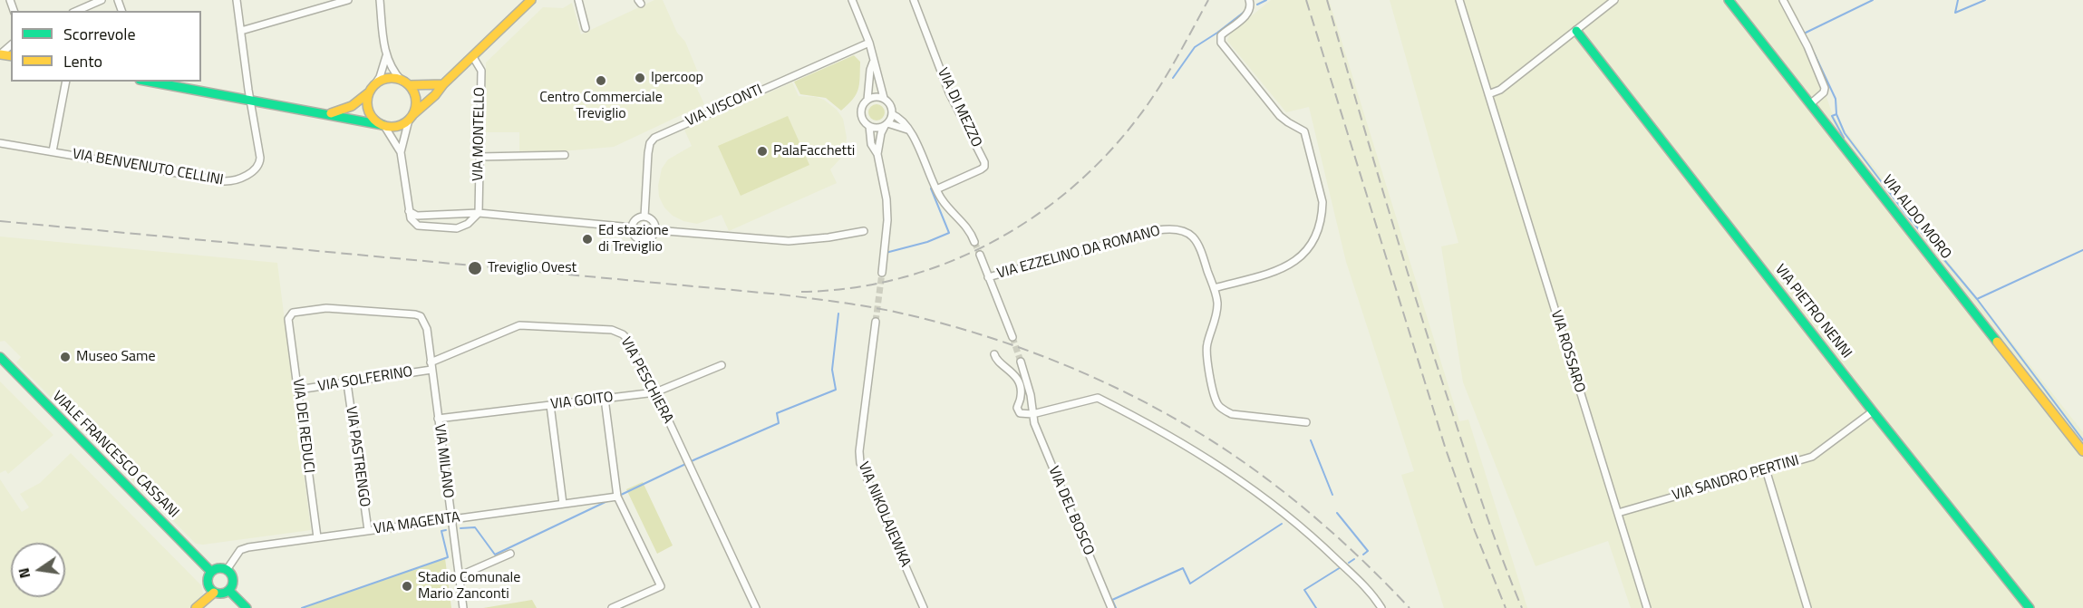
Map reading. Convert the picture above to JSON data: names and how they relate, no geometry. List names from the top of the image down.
{
  "streets": {
    "main road": ["VIA ALDO MORO", "VIA PIETRO NENNI", "VIALE FRANCESCO CASSANI"],
    "street": [
      "VIA VISCONTI",
      "VIA DI MEZZO",
      "VIA MONTELLO",
      "VIA BENVENUTO CELLINI",
      "VIA EZZELINO DA ROMANO",
      "VIA ROSSARO",
      "VIA SOLFERINO",
      "VIA PESCHIERA",
      "VIA GOITO",
      "VIA DEI REDUCI",
      "VIA PASTRENGO",
      "VIA MILANO",
      "VIA SANDRO PERTINI",
      "VIA DEL BOSCO",
      "VIA NIKOLAJEWKA",
      "VIA MAGENTA"
    ]
  },
  "crossings": [
    ["VIA PIETRO NENNI", "VIA SANDRO PERTINI"],
    ["VIA ROSSARO", "VIA SANDRO PERTINI"],
    ["VIA SOLFERINO", "VIA DEI REDUCI"],
    ["VIA SOLFERINO", "VIA PASTRENGO"],
    ["VIA SOLFERINO", "VIA MILANO"],
    ["VIA PESCHIERA", "VIA GOITO"],
    ["VIA PESCHIERA", "VIA MILANO"],
    ["VIA GOITO", "VIA MILANO"],
    ["VIA DEI REDUCI", "VIA MILANO"],
    ["VIA DEI REDUCI", "VIA MAGENTA"],
    ["VIALE FRANCESCO CASSANI", "VIA MAGENTA"],
    ["VIA PASTRENGO", "VIA MAGENTA"],
    ["VIA MILANO", "VIA MAGENTA"]
  ],
  "places": [
    "Ipercoop",
    "Centro Commerciale Treviglio",
    "PalaFacchetti",
    "Ed stazione di Treviglio",
    "Treviglio Ovest",
    "Museo Same",
    "Stadio Comunale Mario Zanconti"
  ],
  "legend": ["Scorrevole", "Lento"],
  "north": "left"
}
